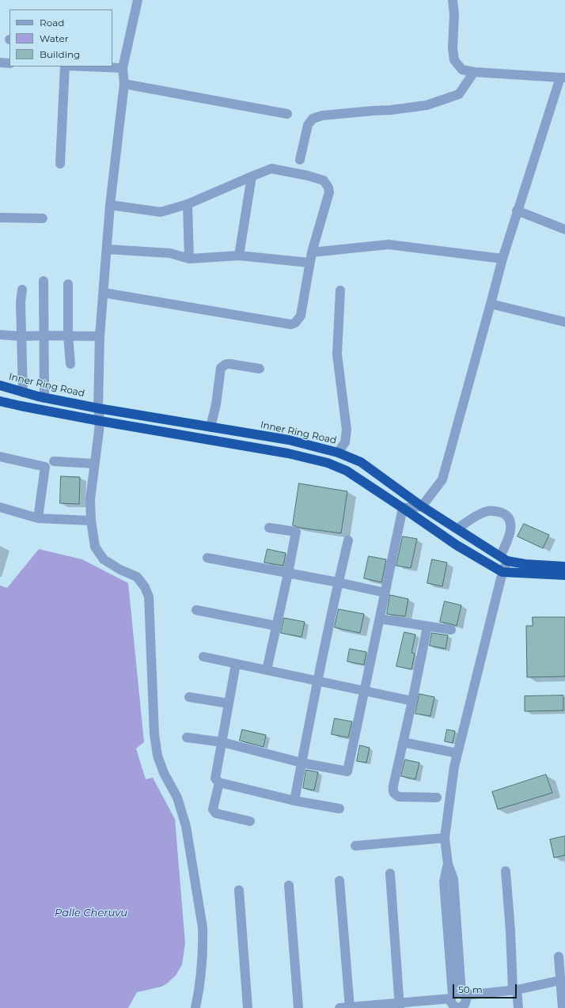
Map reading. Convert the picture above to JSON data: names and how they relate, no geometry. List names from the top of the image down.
{
  "streets": {
    "highway": ["Inner Ring Road"]
  },
  "water": ["Palle Cheruvu"],
  "legend": ["Road", "Water", "Building"],
  "scale_bar": "50 m"
}
